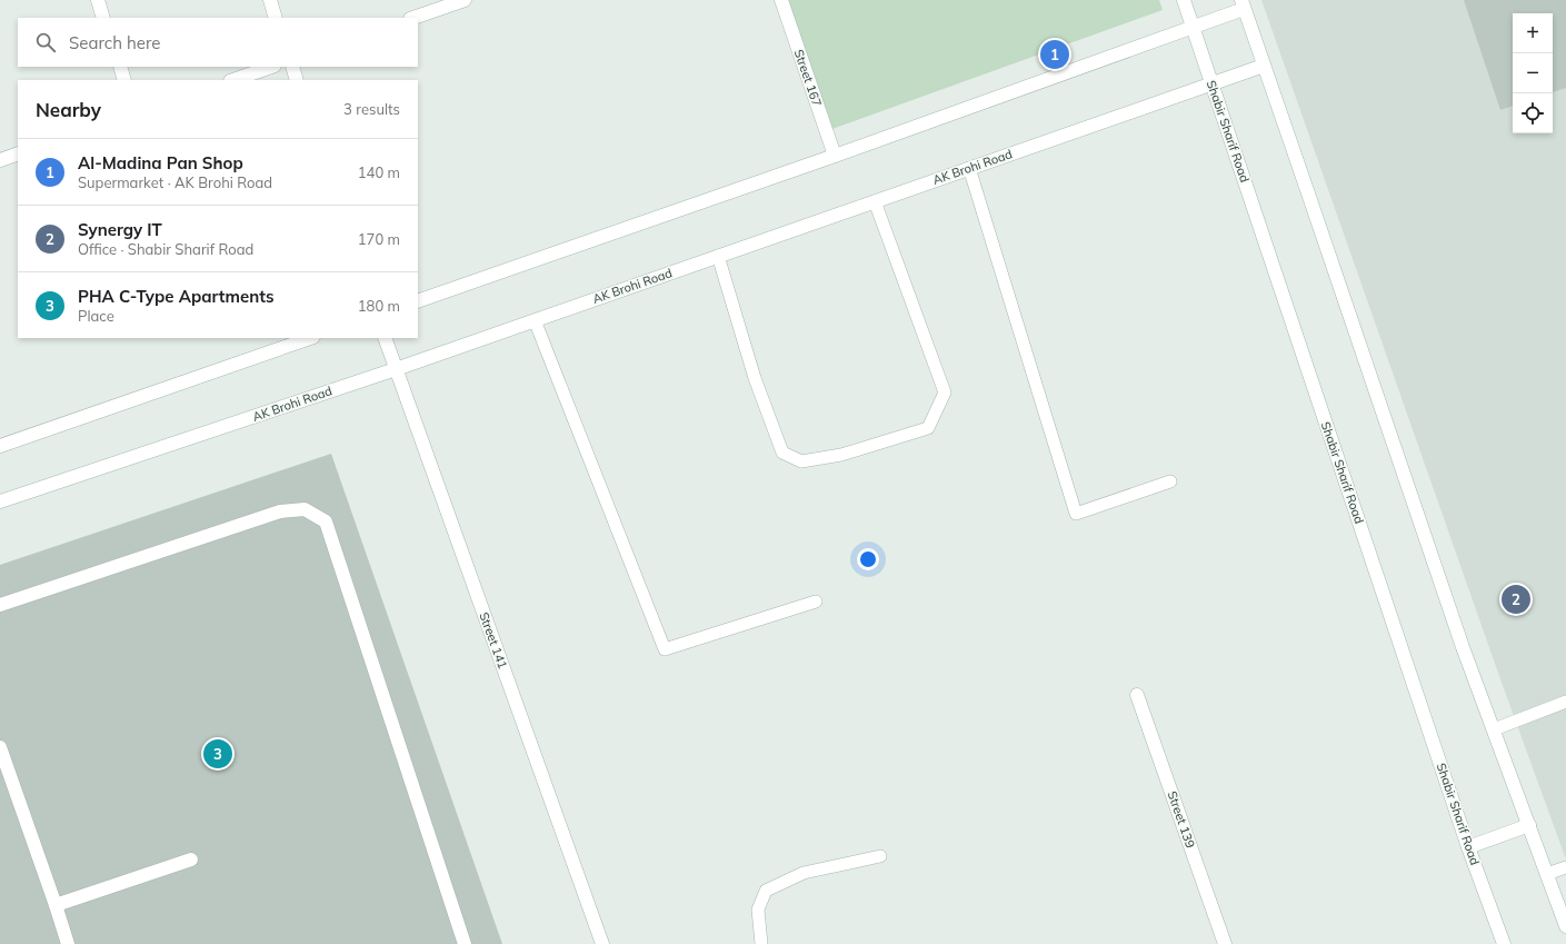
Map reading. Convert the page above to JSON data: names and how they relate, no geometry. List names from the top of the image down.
{
  "streets": {
    "street": [
      "Street 167",
      "Shabir Sharif Road",
      "AK Brohi Road",
      "Street 141",
      "Street 139"
    ]
  },
  "crossings": [
    ["Shabir Sharif Road", "AK Brohi Road"],
    ["AK Brohi Road", "Street 141"]
  ],
  "page": {
    "map_buttons": ["+", "−"],
    "search": "Search here",
    "pins": ["1", "2", "3"],
    "heading": ["Nearby", "3 results"],
    "list": [
      {
        "mark": "1",
        "name": "Al-Madina Pan Shop",
        "note": "Supermarket · AK Brohi Road",
        "value": "140 m"
      },
      {
        "mark": "2",
        "name": "Synergy IT",
        "note": "Office · Shabir Sharif Road",
        "value": "170 m"
      },
      {
        "mark": "3",
        "name": "PHA C-Type Apartments",
        "note": "Place",
        "value": "180 m"
      }
    ]
  }
}
